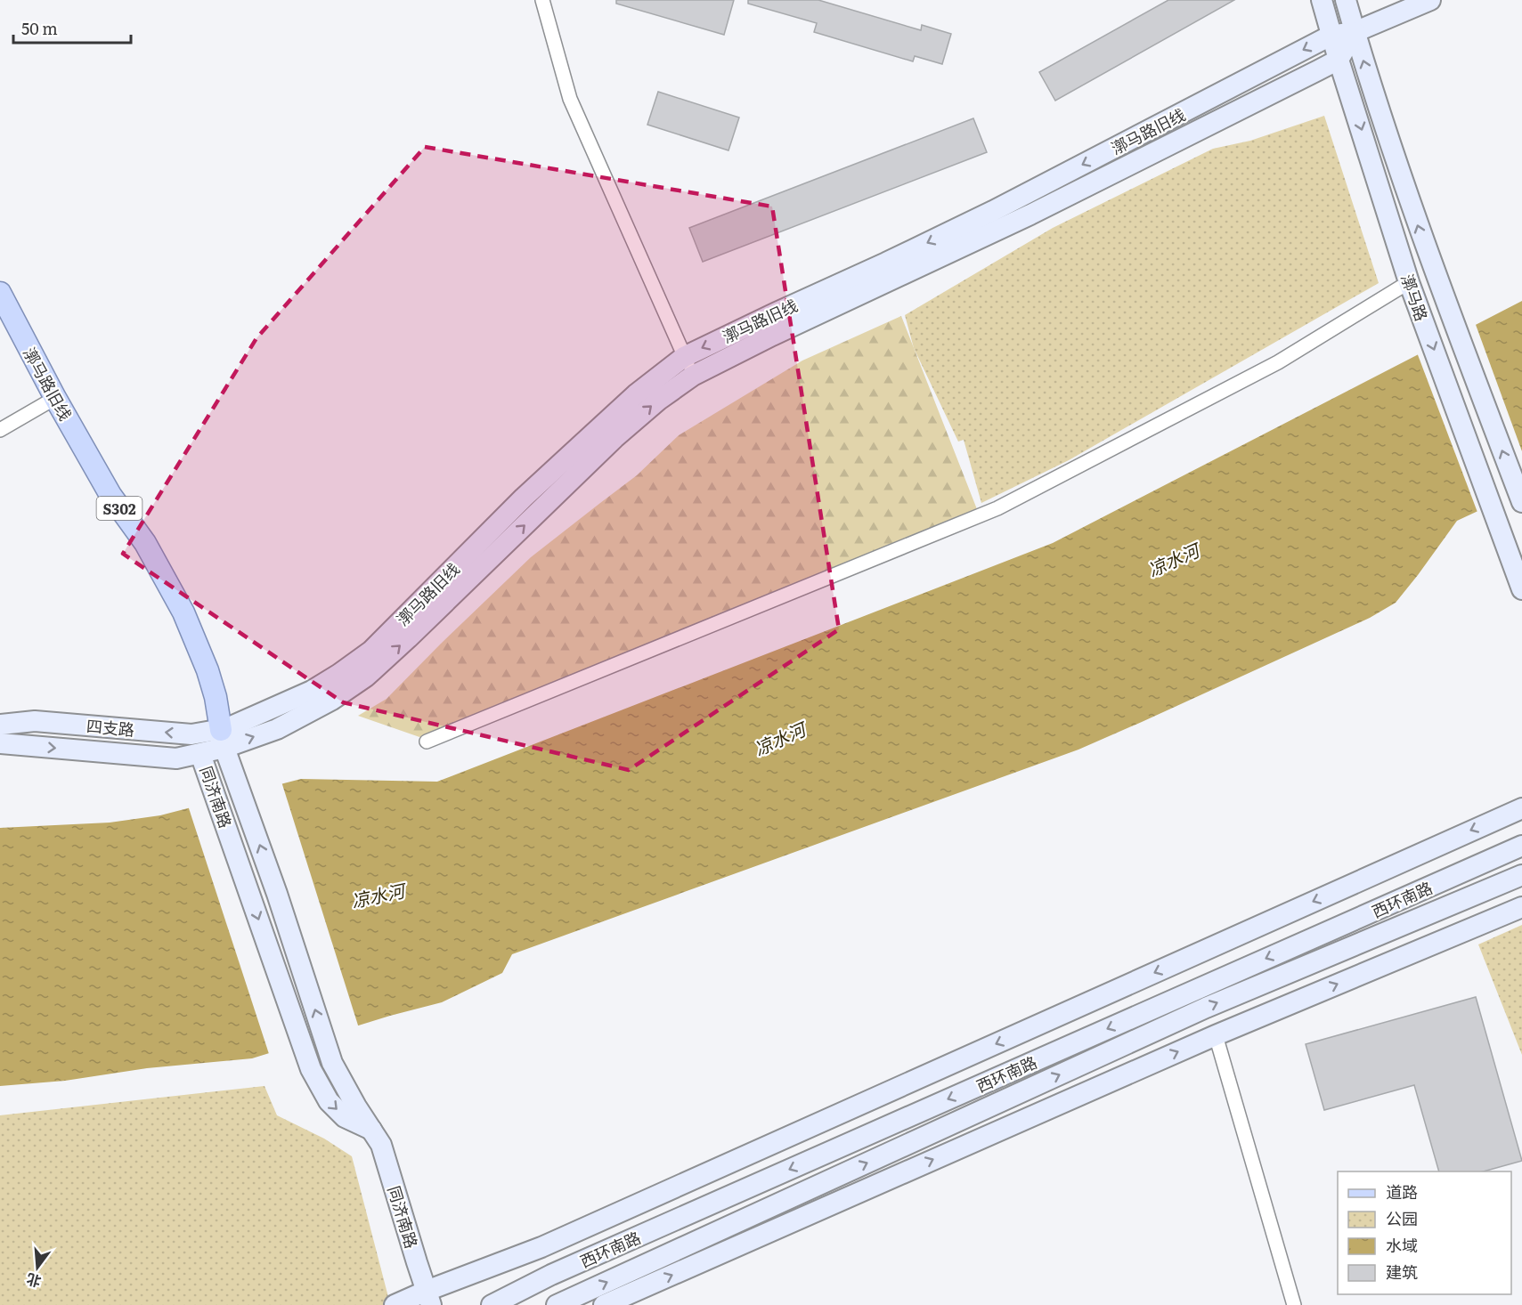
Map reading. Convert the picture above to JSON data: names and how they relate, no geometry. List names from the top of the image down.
{
  "streets": {
    "main road": [
      "漷马路旧线",
      "漷马路",
      "S302",
      "四支路",
      "同济南路",
      "西环南路"
    ]
  },
  "crossings": [
    ["漷马路旧线", "漷马路"],
    ["漷马路旧线", "四支路"],
    ["漷马路旧线", "同济南路"],
    ["四支路", "同济南路"]
  ],
  "water": ["凉水河"],
  "legend": [
    "道路",
    "公园",
    "水域",
    "建筑"
  ],
  "scale_bar": "50 m",
  "north": "bottom"
}
